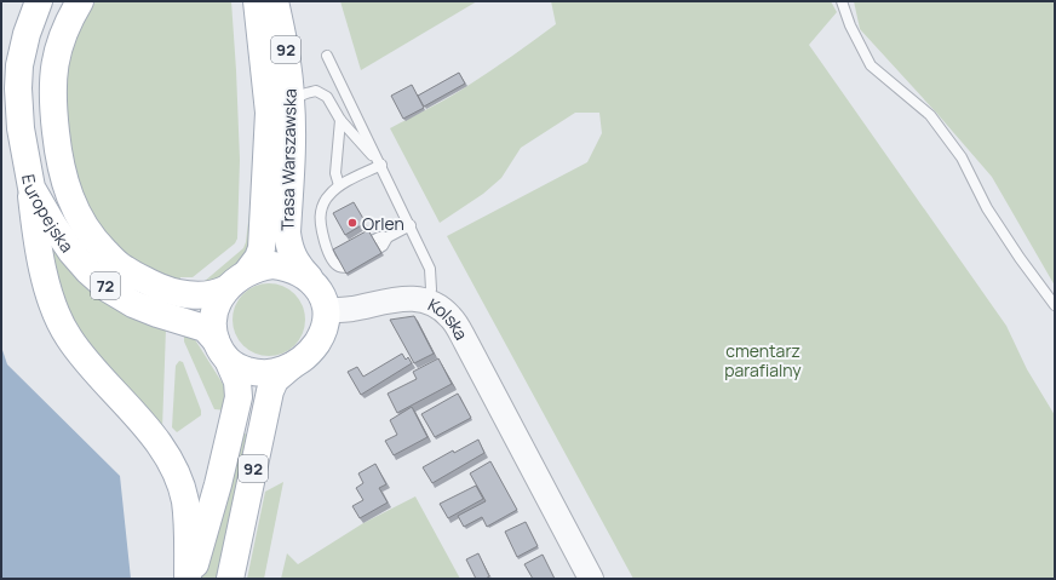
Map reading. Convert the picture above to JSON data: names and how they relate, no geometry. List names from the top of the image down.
{
  "streets": {
    "main road": [
      "92",
      "Trasa Warszawska",
      "Europejska",
      "72"
    ],
    "street": ["Kolska"]
  },
  "crossings": [
    ["92", "Trasa Warszawska"],
    ["92", "Europejska"],
    ["Trasa Warszawska", "Europejska"]
  ],
  "parks": ["cmentarz parafialny"],
  "places": ["Orlen"]
}
